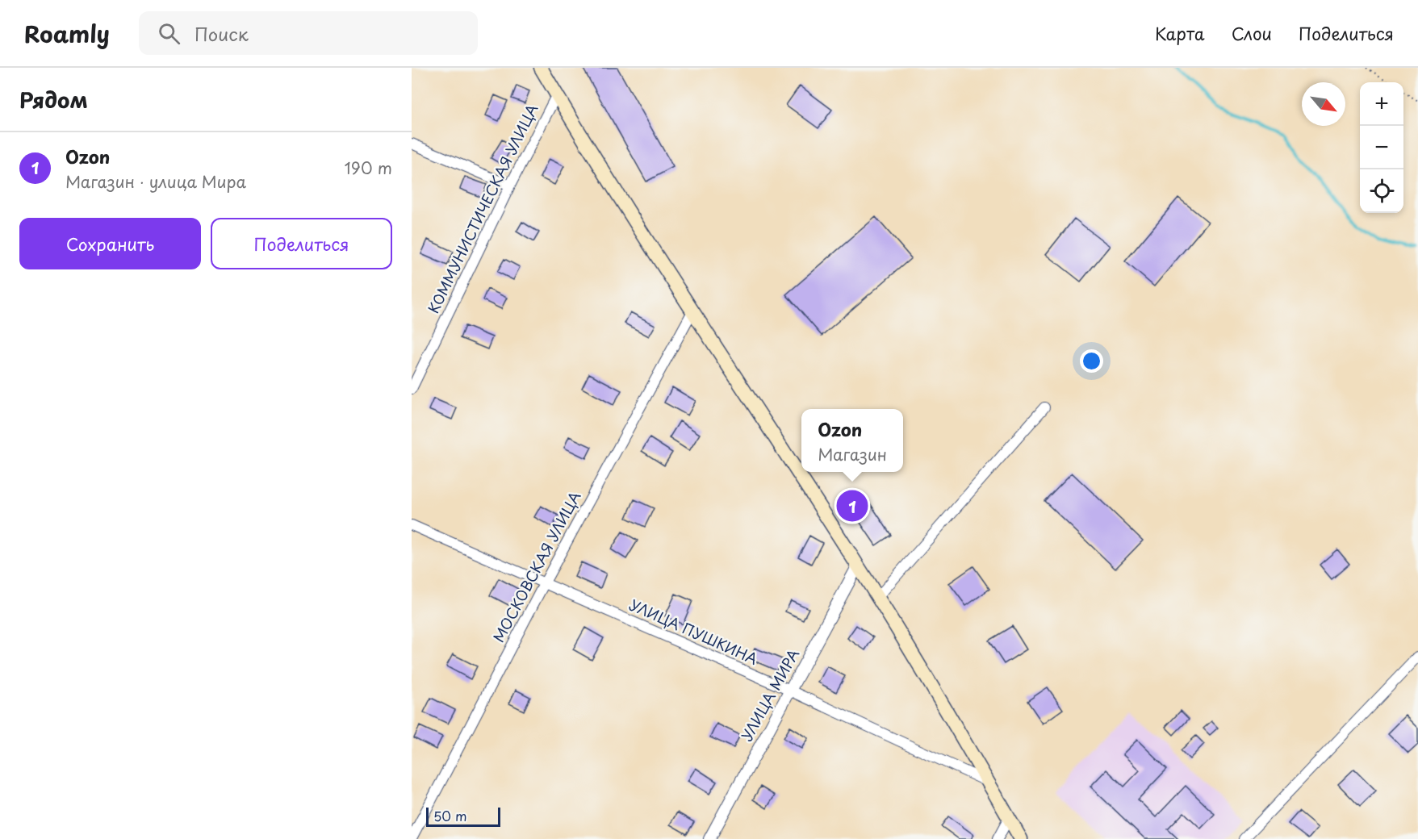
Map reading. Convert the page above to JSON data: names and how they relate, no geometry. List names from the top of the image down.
{
  "streets": {
    "street": [
      "КОММУНИСТИЧЕСКАЯ УЛИЦА",
      "МОСКОВСКАЯ УЛИЦА",
      "УЛИЦА ПУШКИНА",
      "УЛИЦА МИРА"
    ]
  },
  "crossings": [
    ["МОСКОВСКАЯ УЛИЦА", "УЛИЦА ПУШКИНА"],
    ["УЛИЦА ПУШКИНА", "УЛИЦА МИРА"]
  ],
  "scale_bar": "50 m",
  "north": "bottom right",
  "page": {
    "header": "Roamly",
    "search": "Поиск",
    "nav": ["Карта", "Слои", "Поделиться"],
    "heading": "Рядом",
    "map_buttons": ["+", "−"],
    "list": [
      {
        "mark": "1",
        "name": "Ozon",
        "note": "Магазин · улица Мира",
        "value": "190 m"
      }
    ],
    "buttons": ["Сохранить", "Поделиться"],
    "popup": ["Ozon", "Магазин"],
    "pins": "1",
    "scale": "50 m"
  }
}
